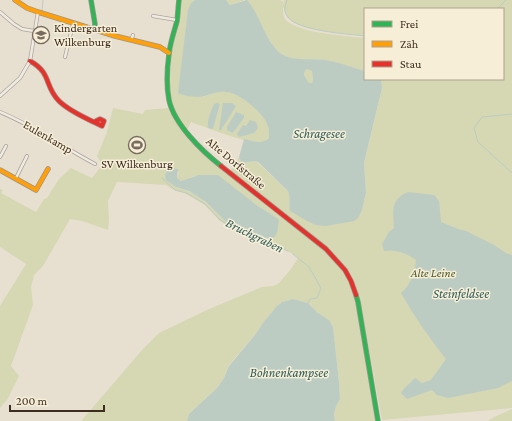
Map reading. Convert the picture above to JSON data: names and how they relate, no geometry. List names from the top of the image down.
{
  "streets": {
    "street": ["Eulenkamp", "Alte Dorfstraße"]
  },
  "water": [
    "Schragesee",
    "Bruchgraben",
    "Steinfeldsee",
    "Bohnenkampsee"
  ],
  "parks": ["Alte Leine"],
  "places": {
    "school or university": ["Kindergarten Wilkenburg"],
    "sports": ["SV Wilkenburg"]
  },
  "legend": ["Frei", "Zäh", "Stau"],
  "scale_bar": "200 m"
}
